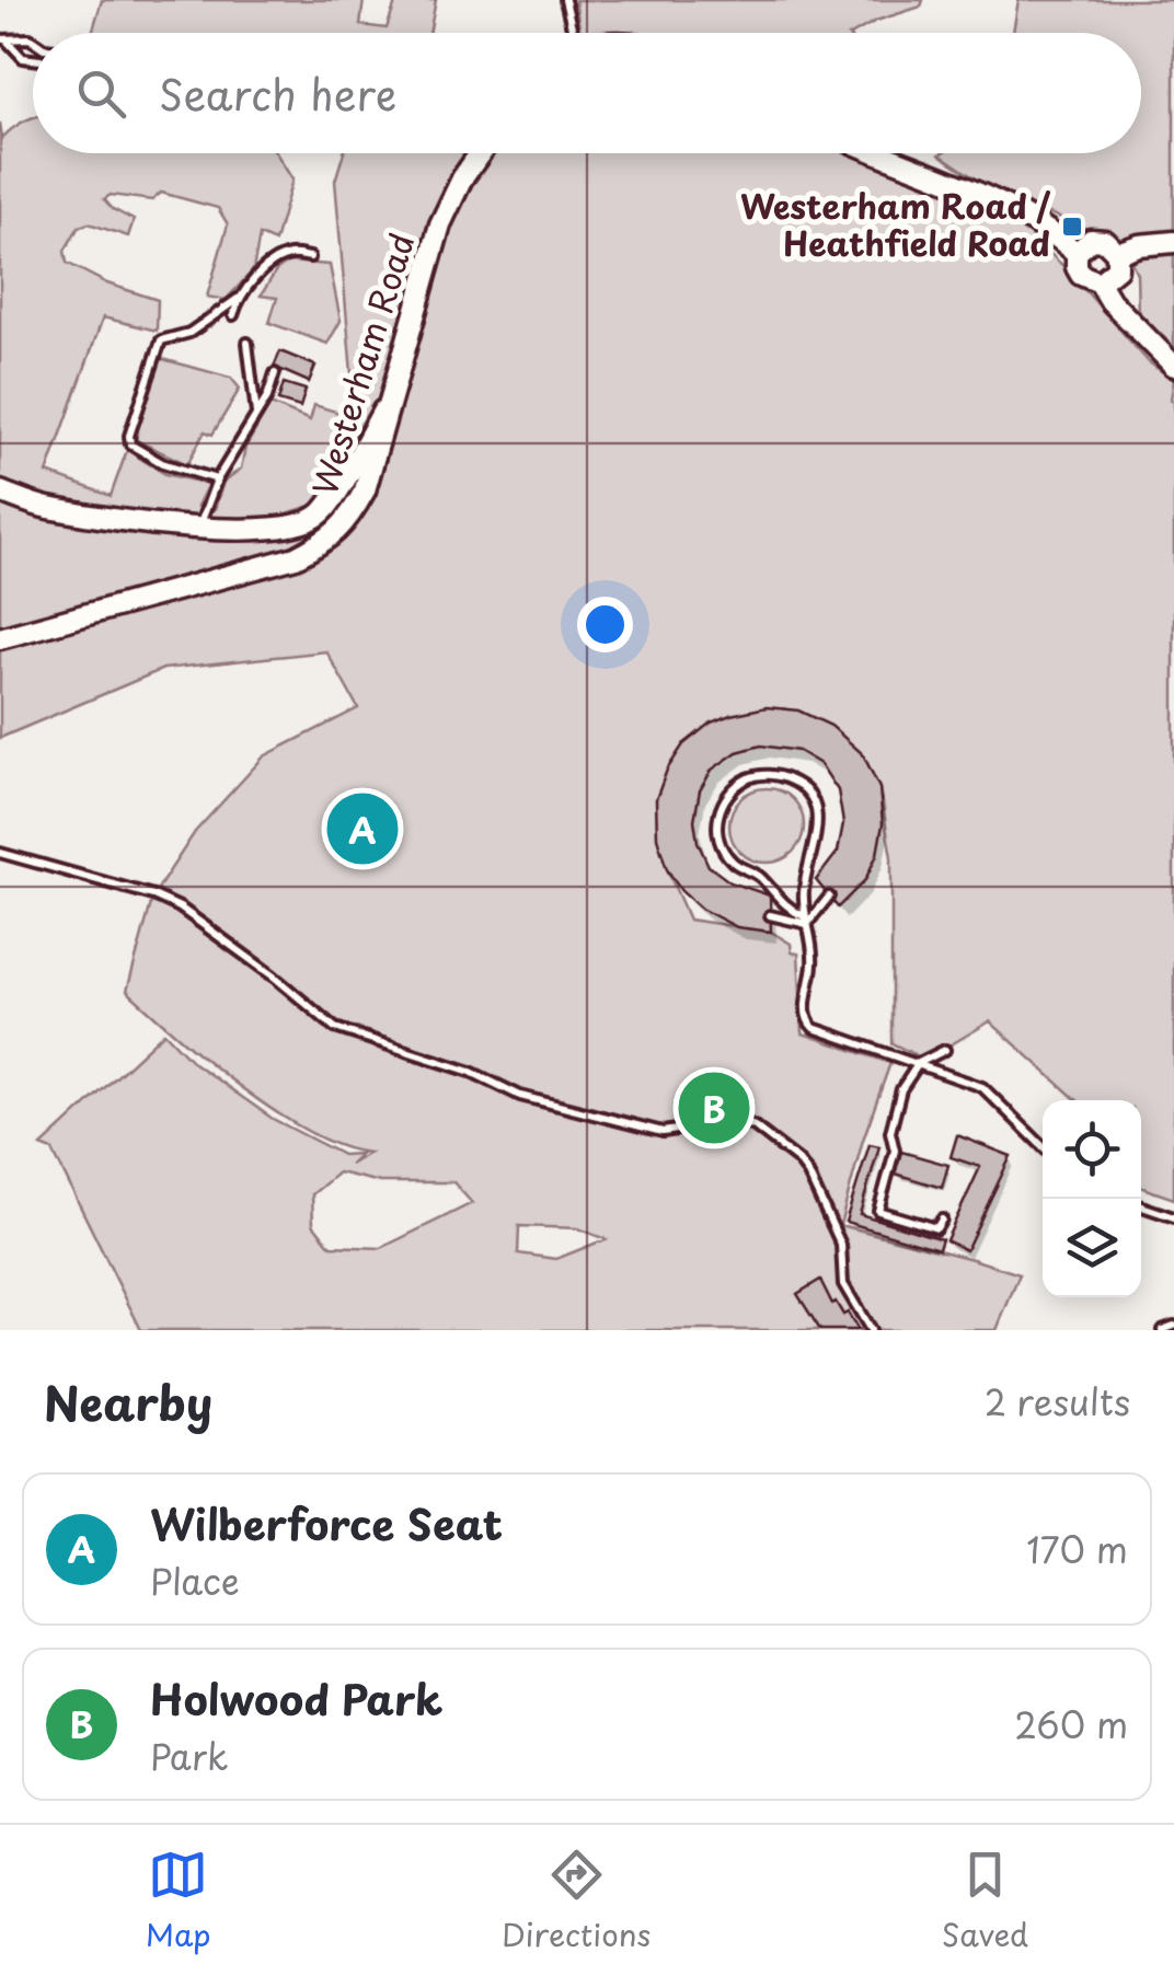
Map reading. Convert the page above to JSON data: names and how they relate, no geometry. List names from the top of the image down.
{
  "streets": {
    "main road": ["Westerham Road"]
  },
  "places": {
    "transit": ["Westerham Road / Heathfield Road"]
  },
  "page": {
    "search": "Search here",
    "pins": ["A", "B"],
    "heading": ["Nearby", "2 results"],
    "list": [
      {
        "mark": "A",
        "name": "Wilberforce Seat",
        "note": "Place",
        "value": "170 m"
      },
      {
        "mark": "B",
        "name": "Holwood Park",
        "note": "Park",
        "value": "260 m"
      }
    ],
    "nav": ["Map", "Directions", "Saved"]
  }
}
